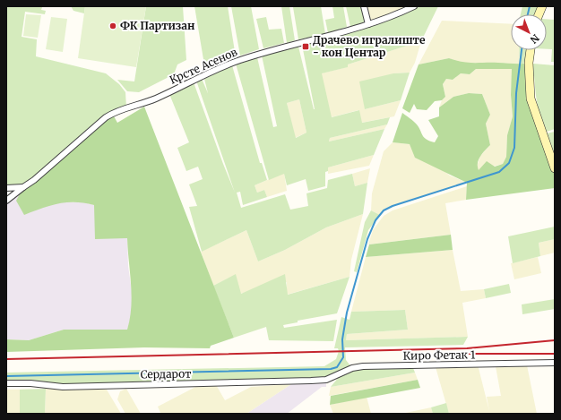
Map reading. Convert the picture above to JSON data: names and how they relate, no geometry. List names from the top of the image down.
{
  "streets": {
    "street": ["Крсте Асенов", "Киро Фетак 1", "Сердарот"]
  },
  "crossings": [
    ["Киро Фетак 1", "Сердарот"]
  ],
  "places": {
    "other": ["ФК Партизан"],
    "transit": ["Драчево игралиште - кон Центар"]
  },
  "north": "bottom right"
}
